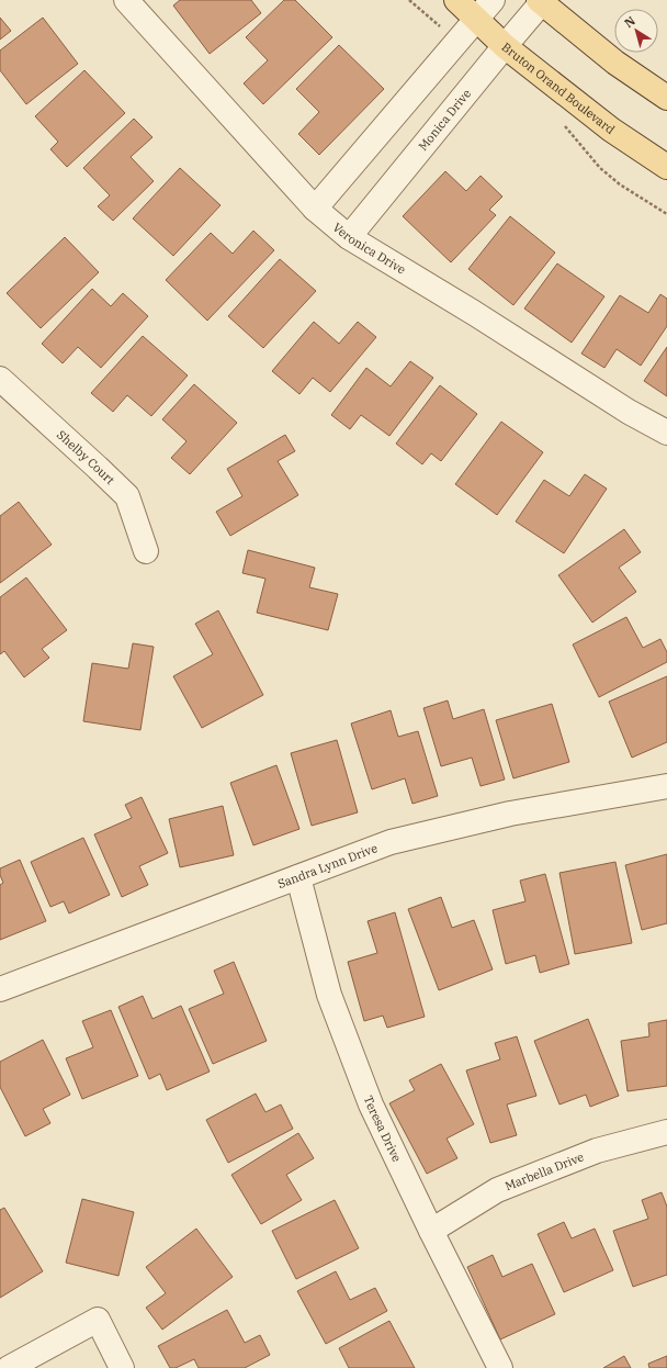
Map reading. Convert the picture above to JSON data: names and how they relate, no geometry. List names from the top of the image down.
{
  "streets": {
    "main road": ["Bruton Orand Boulevard"],
    "street": [
      "Monica Drive",
      "Veronica Drive",
      "Shelby Court",
      "Sandra Lynn Drive",
      "Teresa Drive",
      "Marbella Drive"
    ]
  },
  "crossings": [
    ["Bruton Orand Boulevard", "Monica Drive"],
    ["Monica Drive", "Veronica Drive"],
    ["Sandra Lynn Drive", "Teresa Drive"],
    ["Teresa Drive", "Marbella Drive"]
  ],
  "north": "top left"
}
